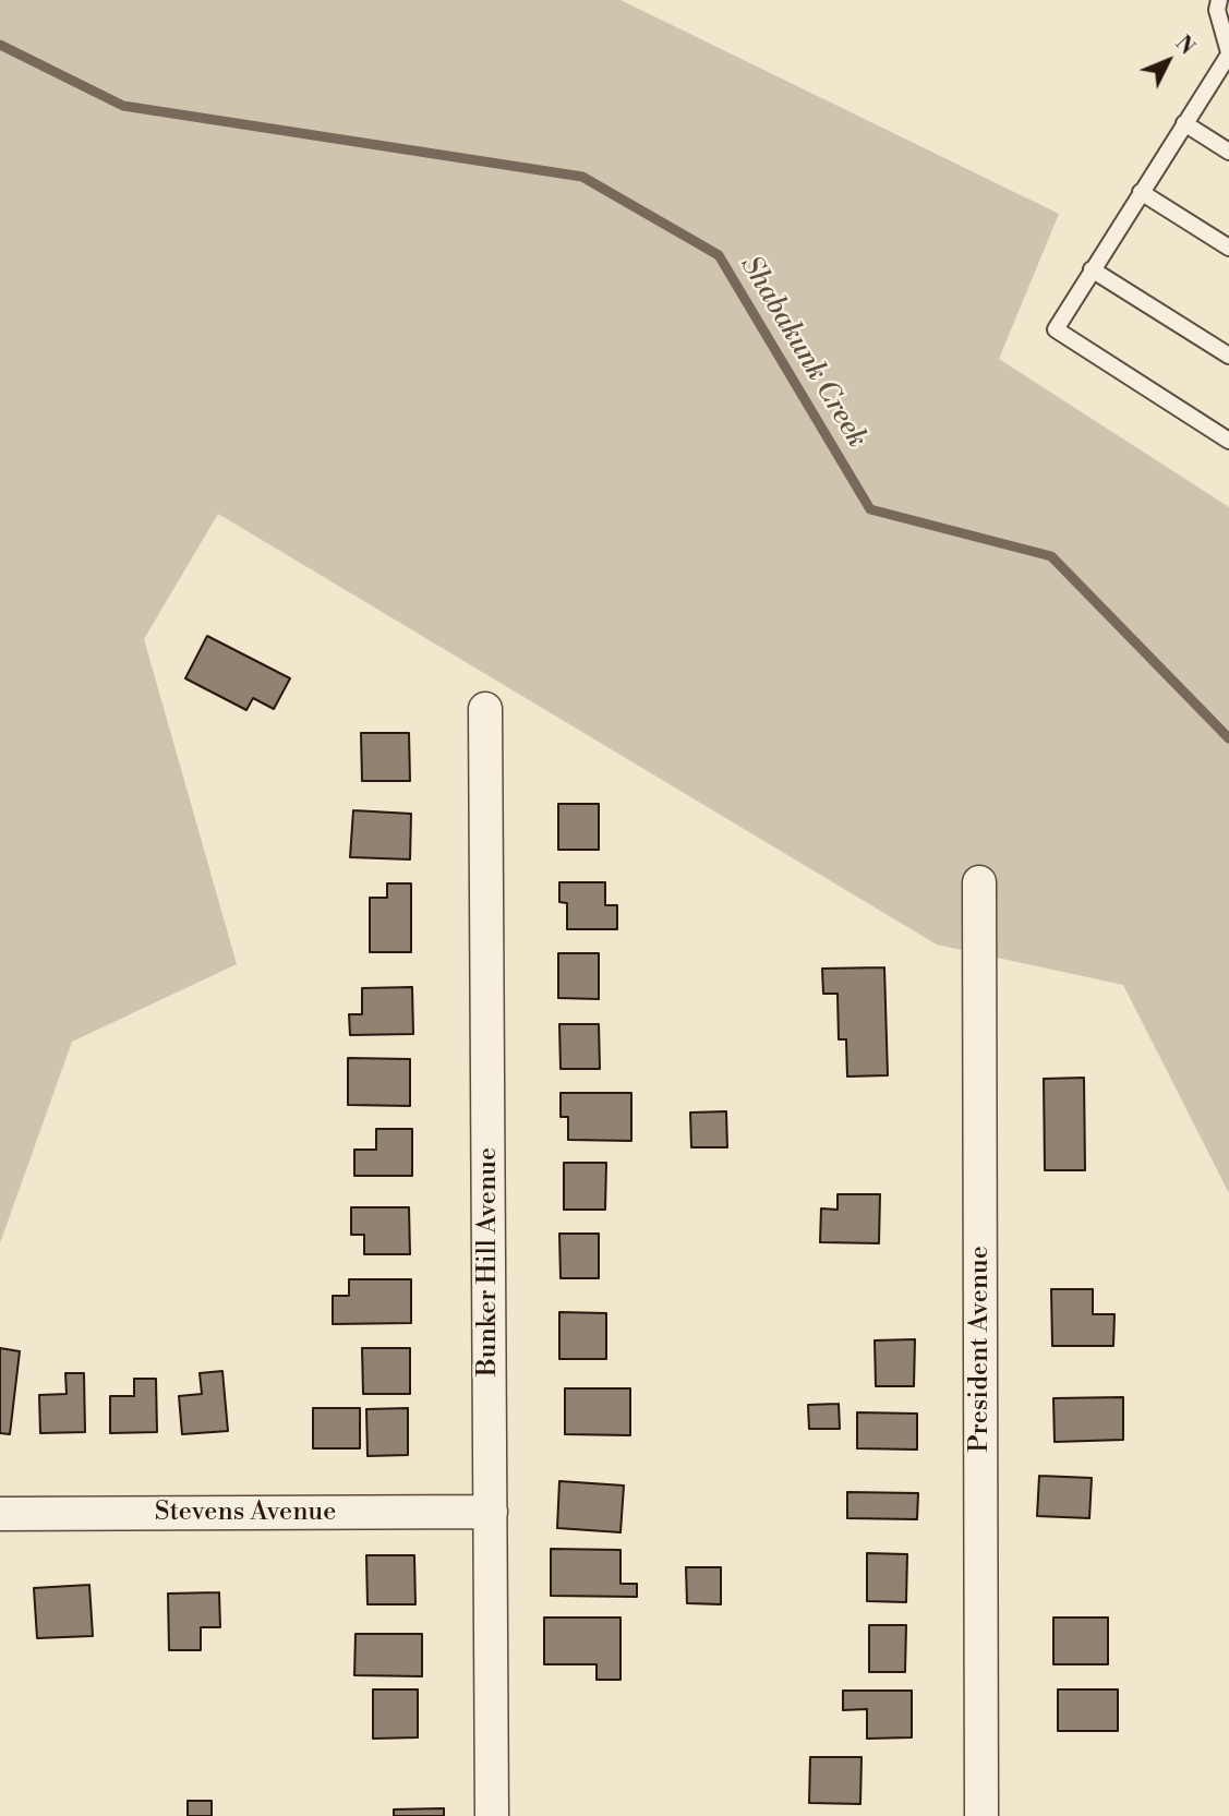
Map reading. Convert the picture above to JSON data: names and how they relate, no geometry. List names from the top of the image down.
{
  "streets": {
    "street": ["Bunker Hill Avenue", "President Avenue", "Stevens Avenue"]
  },
  "crossings": [
    ["Bunker Hill Avenue", "Stevens Avenue"]
  ],
  "water": ["Shabakunk Creek"],
  "north": "top right"
}
